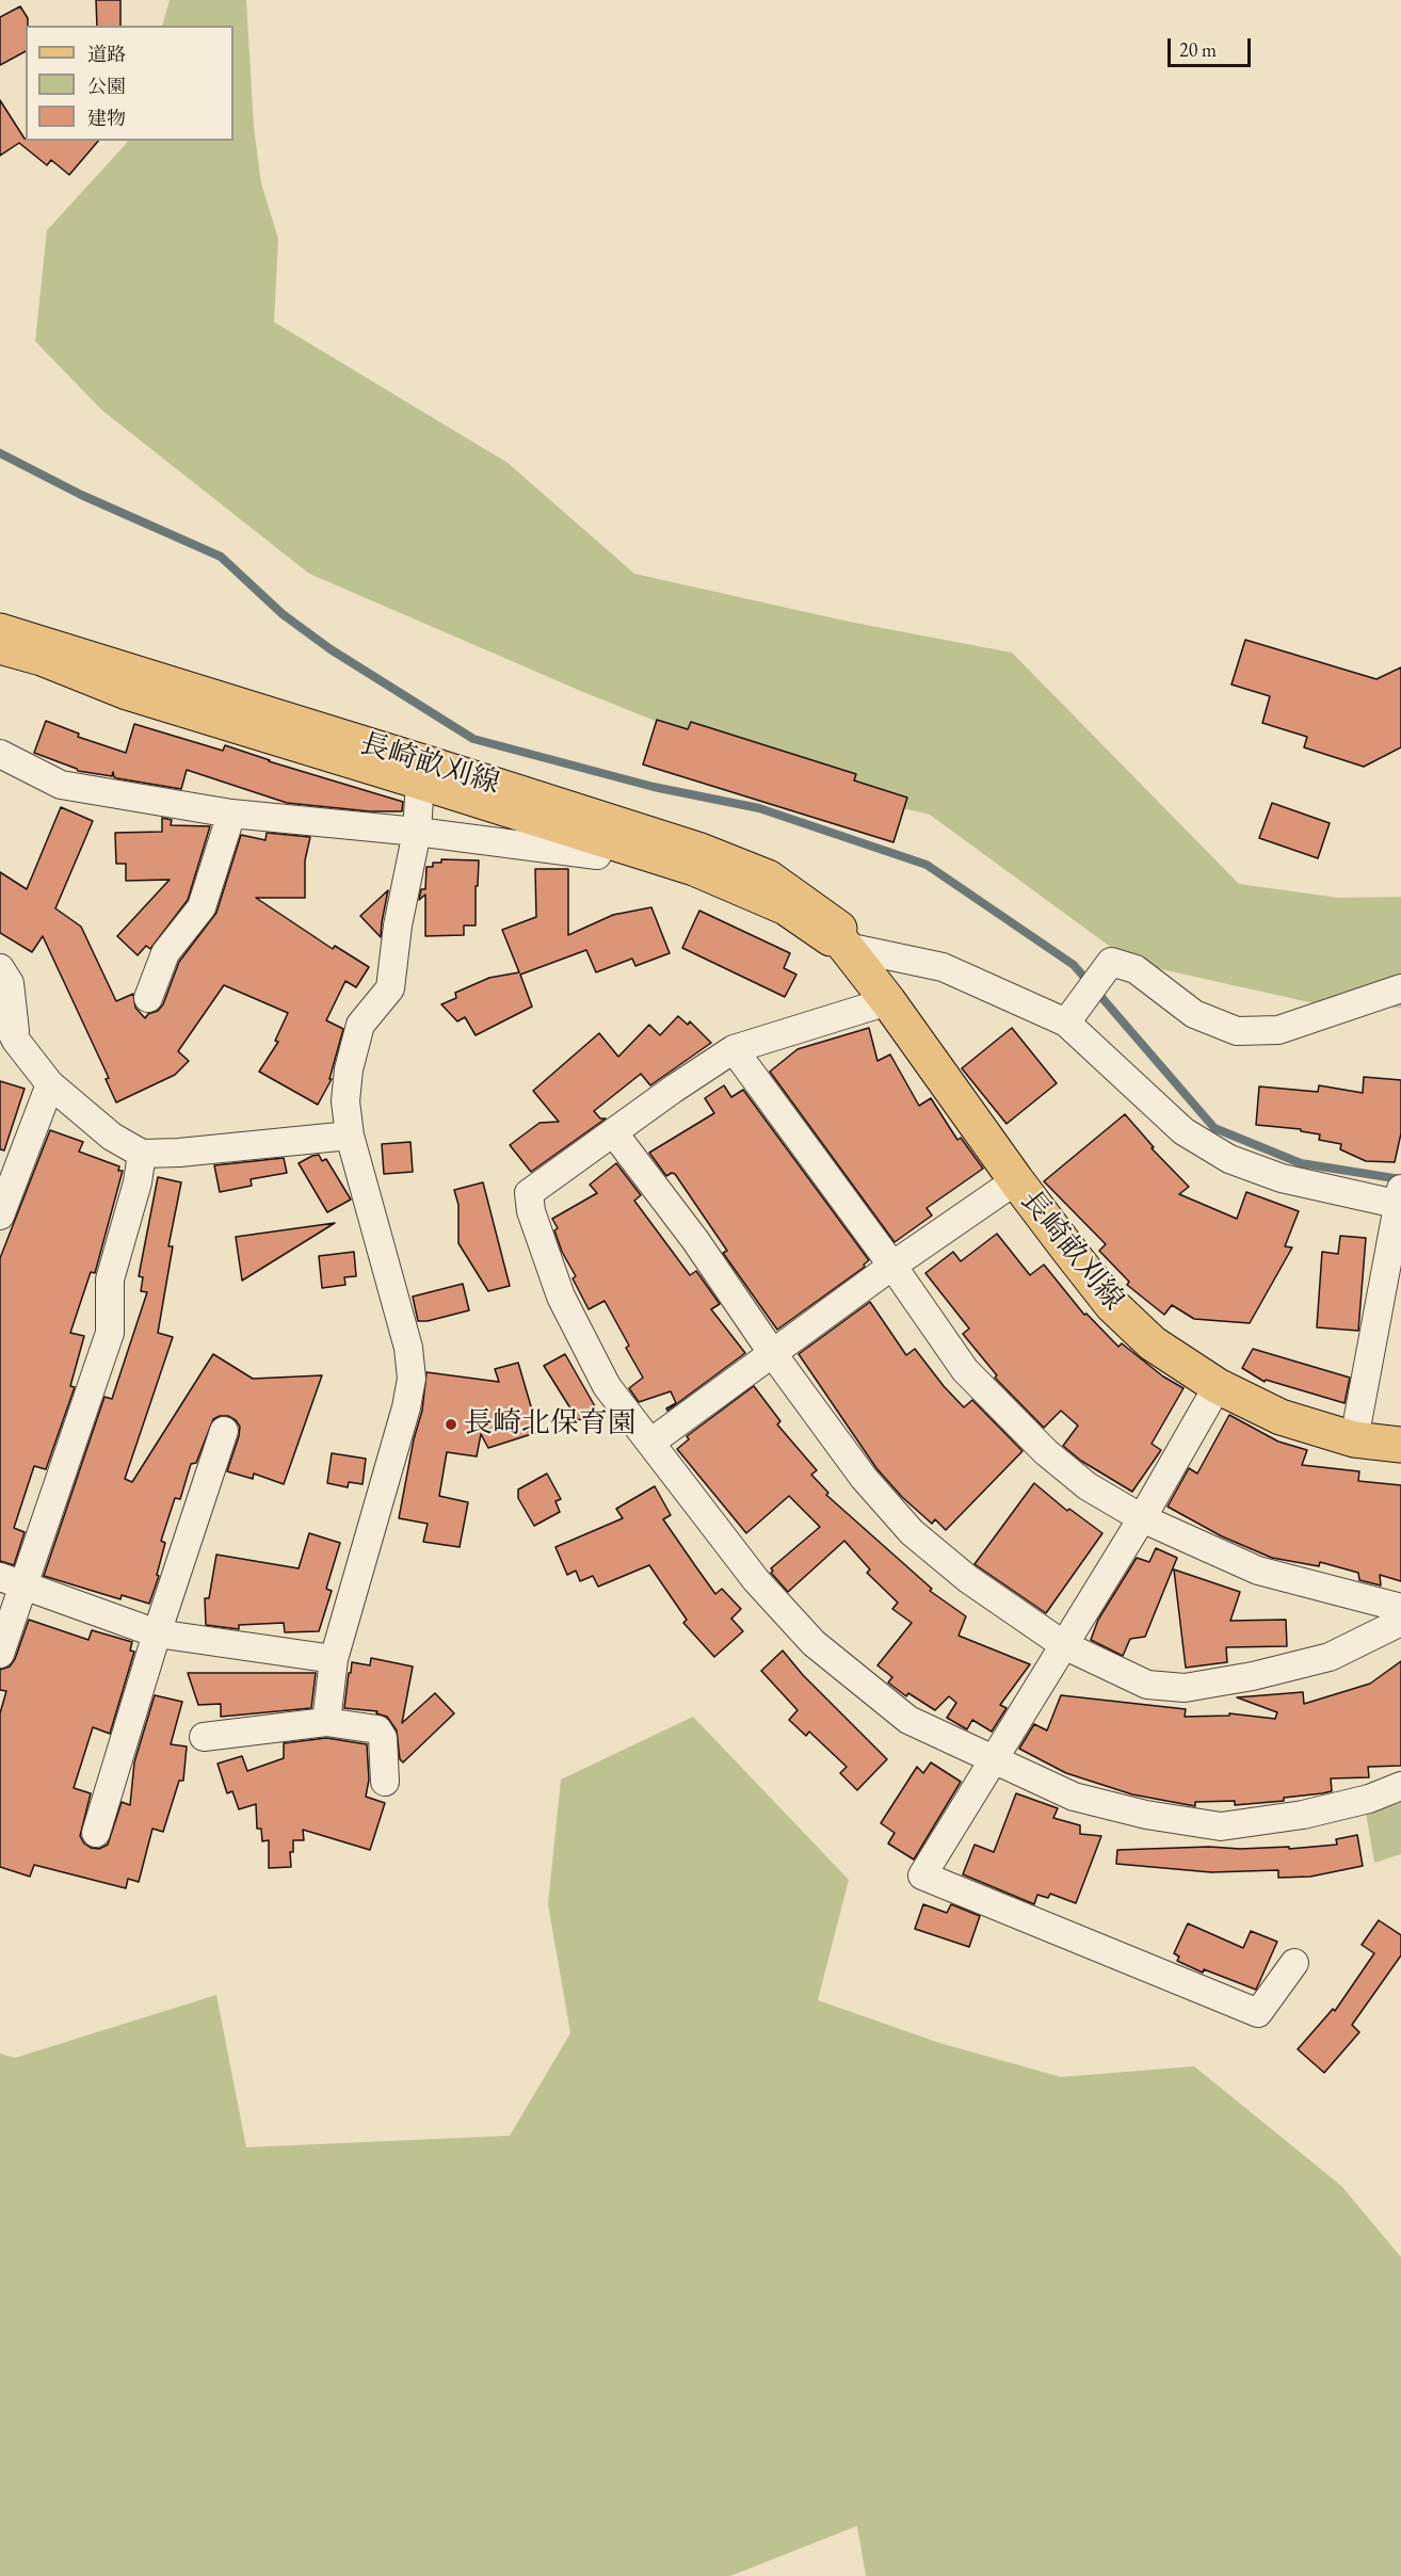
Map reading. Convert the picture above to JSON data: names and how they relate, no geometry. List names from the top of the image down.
{
  "streets": {
    "main road": ["長崎畝刈線"]
  },
  "places": ["長崎北保育園"],
  "legend": ["道路", "公園", "建物"],
  "scale_bar": "20 m"
}
